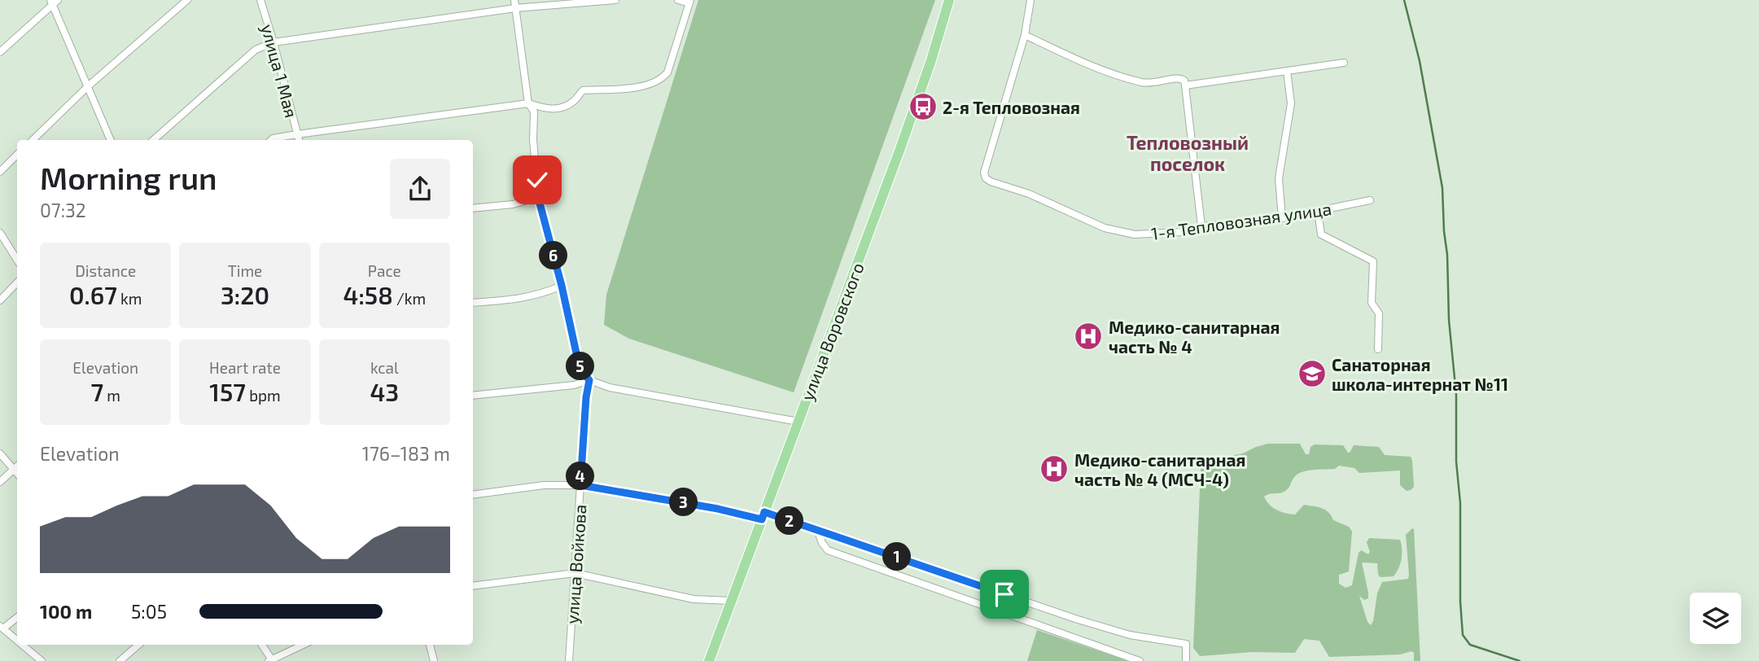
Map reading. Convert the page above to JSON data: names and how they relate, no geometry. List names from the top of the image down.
{
  "streets": {
    "main road": ["улица Воровского"],
    "street": ["улица 1 Мая", "1-я Тепловозная улица", "улица Войкова"]
  },
  "districts": ["Тепловозный поселок"],
  "places": {
    "bus stop": ["2-я Тепловозная"],
    "hospital": ["Медико-санитарная часть № 4", "Медико-санитарная часть № 4 (МСЧ-4)"],
    "school or university": ["Санаторная школа-интернат №11"]
  },
  "page": {
    "heading": ["Morning run", "07:32"],
    "stats": [
      ["Distance", "0.67 km"],
      ["Time", "3:20"],
      ["Pace", "4:58 /km"],
      ["Elevation", "7 m"],
      ["Heart rate", "157 bpm"],
      ["kcal", "43"]
    ],
    "pins": [
      "6",
      "5",
      "4",
      "3",
      "2",
      "1"
    ],
    "chart": ["Elevation", "176–183 m"],
    "list": [
      {
        "name": "100 m",
        "note": "5:05"
      }
    ]
  }
}
